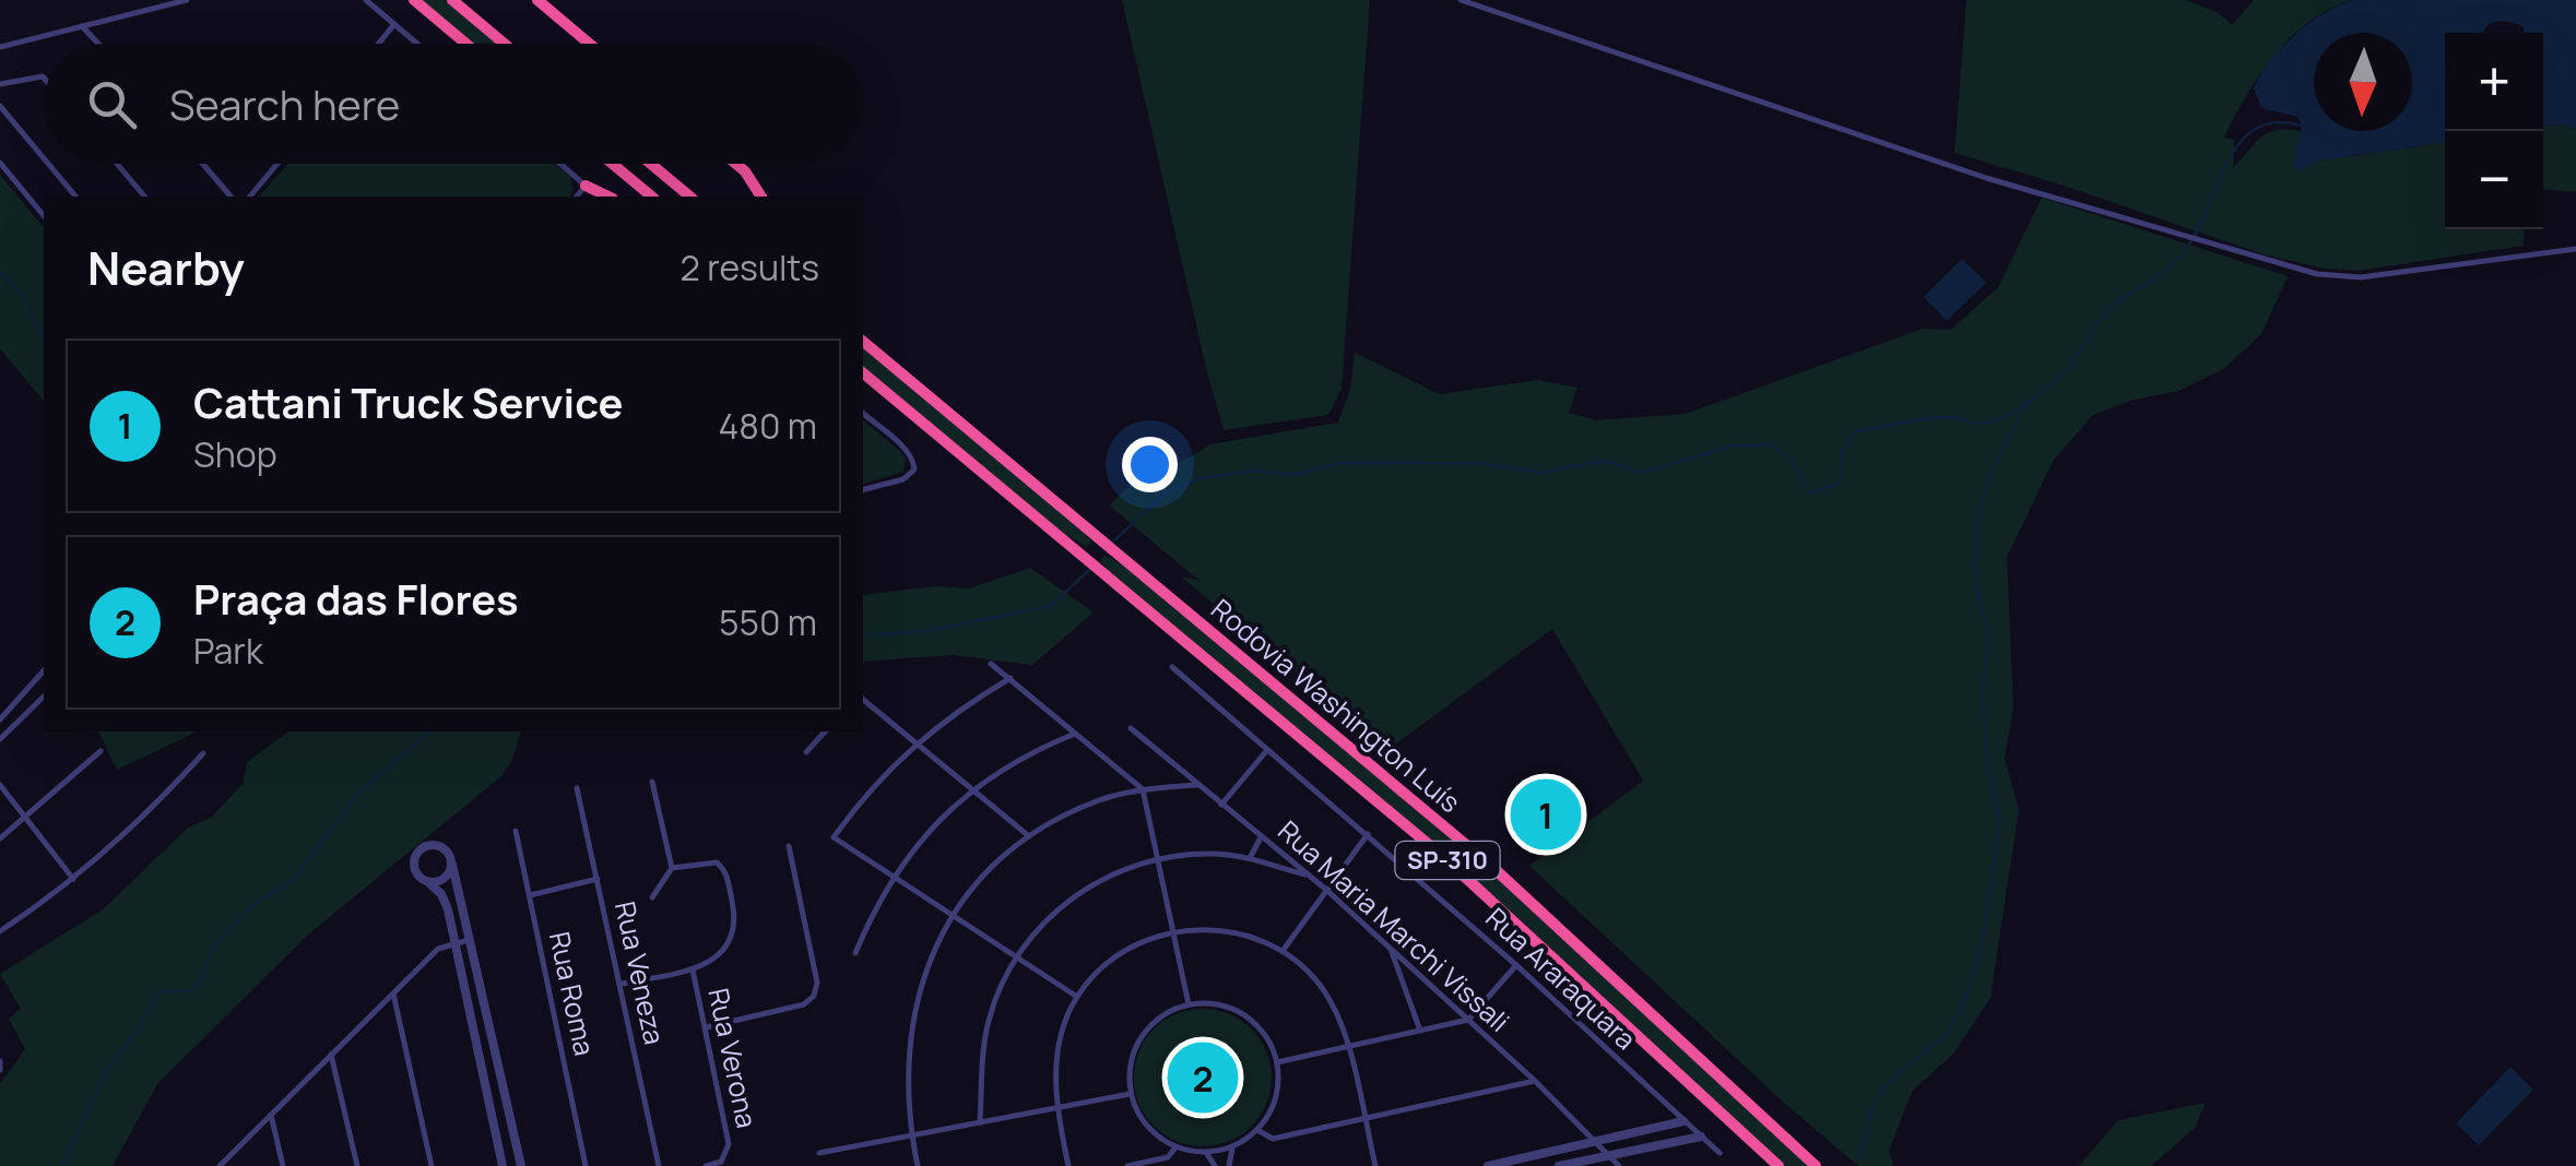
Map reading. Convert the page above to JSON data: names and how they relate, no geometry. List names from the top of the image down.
{
  "streets": {
    "highway": ["Rodovia Washington Luís", "SP-310"],
    "street": [
      "Rua Maria Marchi Vissali",
      "Rua Veneza",
      "Rua Araraquara",
      "Rua Roma",
      "Rua Verona"
    ]
  },
  "north": "bottom",
  "page": {
    "map_buttons": ["+", "−"],
    "search": "Search here",
    "heading": ["Nearby", "2 results"],
    "list": [
      {
        "mark": "1",
        "name": "Cattani Truck Service",
        "note": "Shop",
        "value": "480 m"
      },
      {
        "mark": "2",
        "name": "Praça das Flores",
        "note": "Park",
        "value": "550 m"
      }
    ],
    "pins": ["1", "2"]
  }
}
